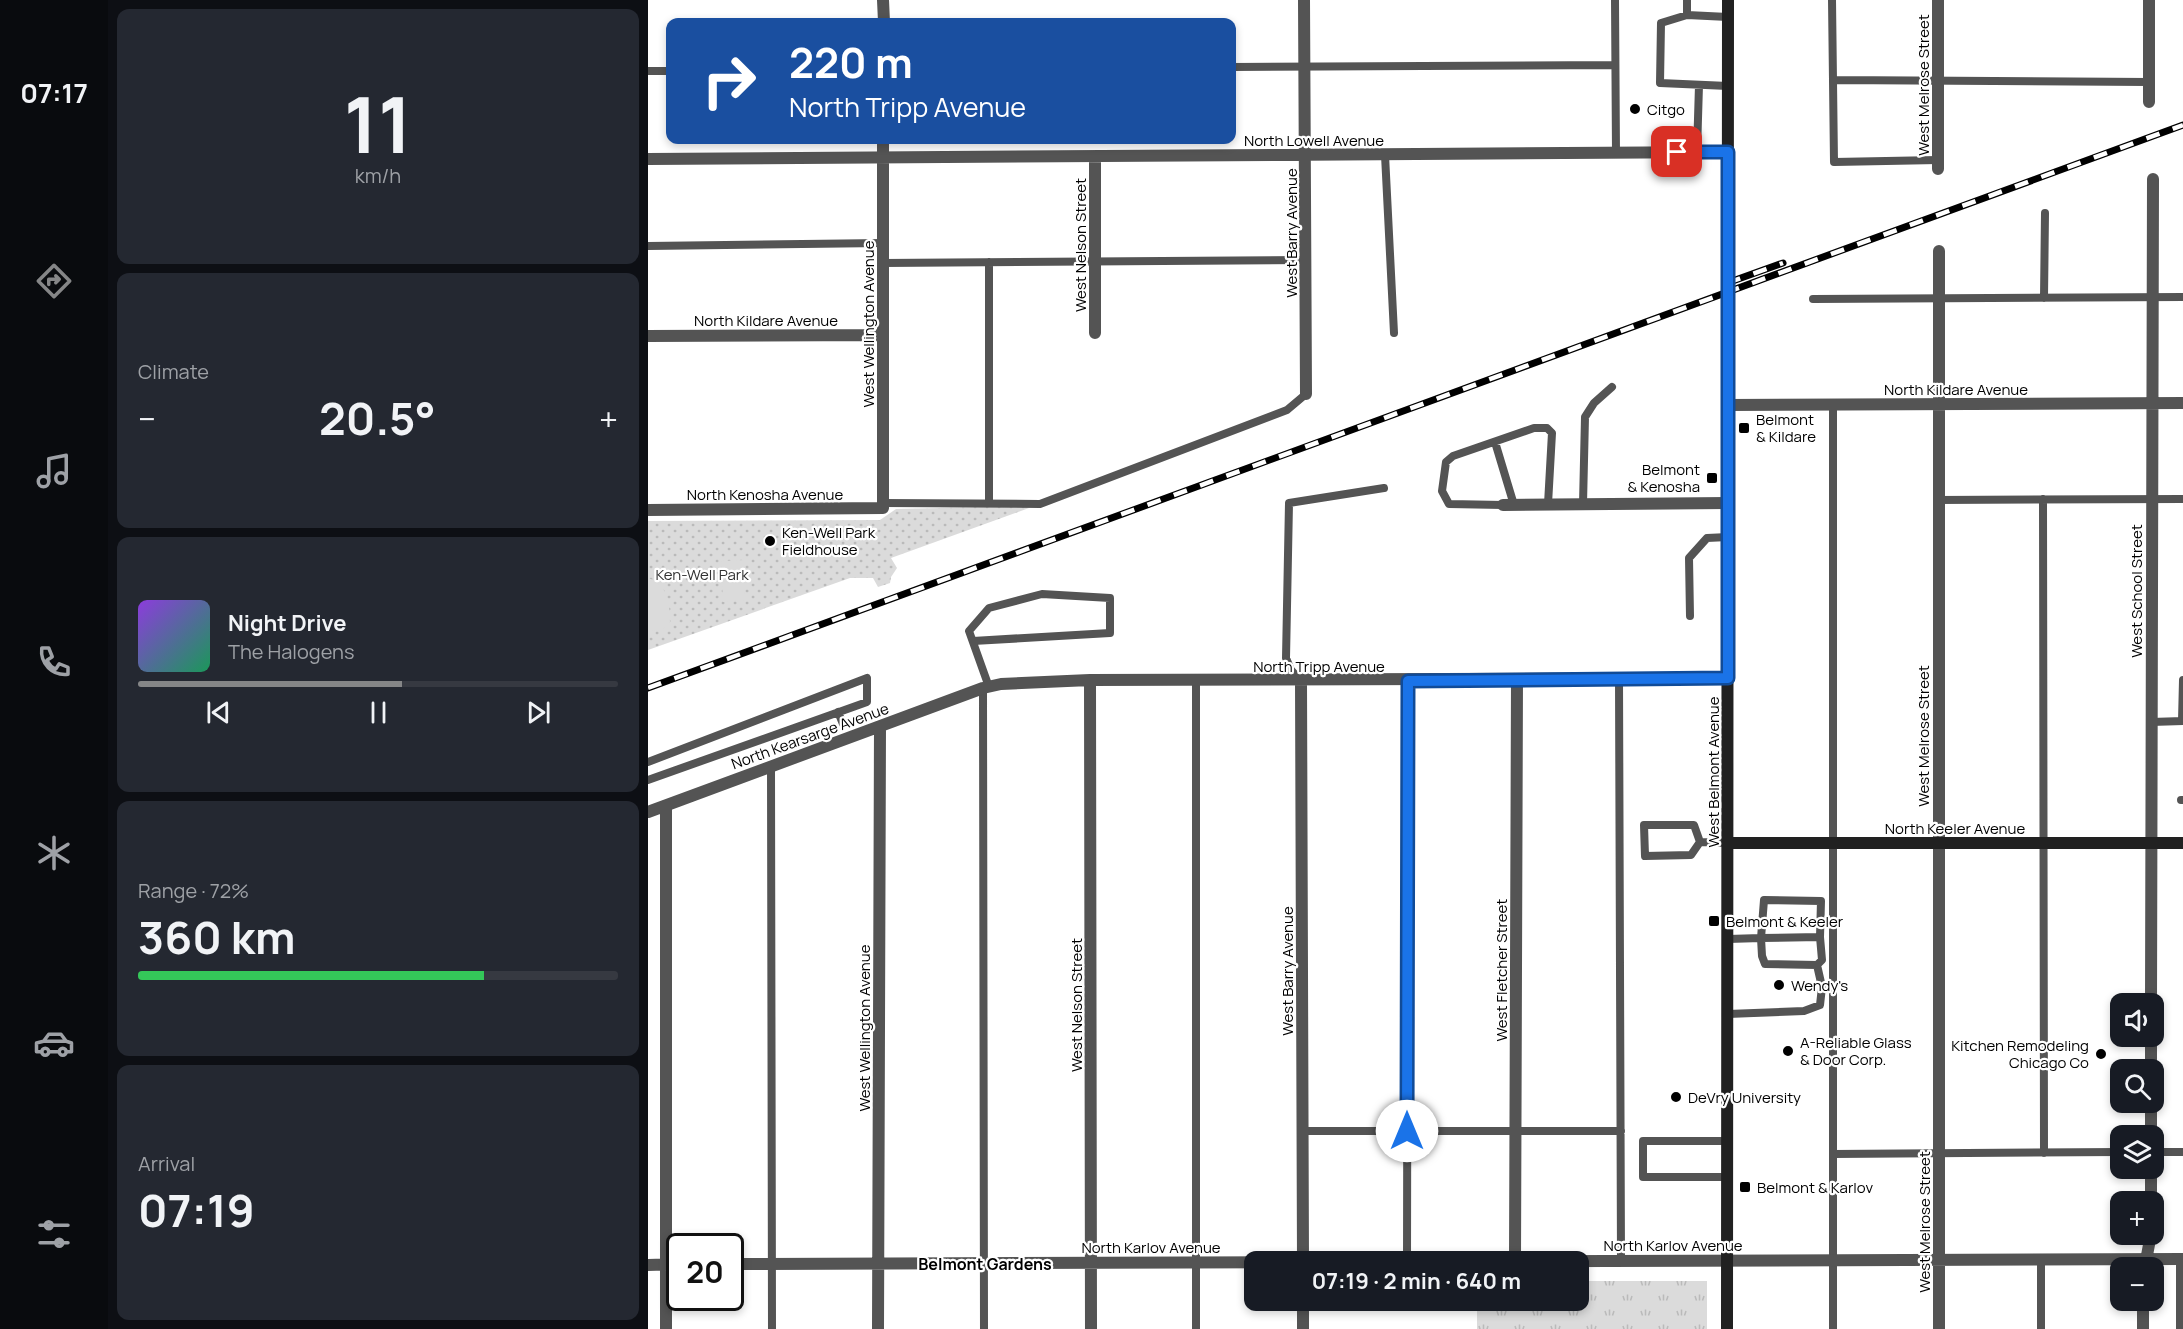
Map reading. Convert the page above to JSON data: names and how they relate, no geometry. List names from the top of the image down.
{
  "streets": {
    "main road": ["West Belmont Avenue", "North Keeler Avenue"],
    "street": [
      "West Melrose Street",
      "North Lowell Avenue",
      "West Barry Avenue",
      "West Nelson Street",
      "North Kildare Avenue",
      "West Wellington Avenue",
      "North Kenosha Avenue",
      "West School Street",
      "North Tripp Avenue",
      "North Kearsarge Avenue",
      "West Fletcher Street",
      "North Karlov Avenue"
    ]
  },
  "crossings": [
    ["West Melrose Street", "North Kildare Avenue"],
    ["West Melrose Street", "North Keeler Avenue"],
    ["West Melrose Street", "North Karlov Avenue"],
    ["North Lowell Avenue", "West Barry Avenue"],
    ["North Lowell Avenue", "West Nelson Street"],
    ["North Lowell Avenue", "West Wellington Avenue"],
    ["North Lowell Avenue", "West Belmont Avenue"],
    ["West Barry Avenue", "North Tripp Avenue"],
    ["West Nelson Street", "North Tripp Avenue"],
    ["West Nelson Street", "North Karlov Avenue"],
    ["North Kildare Avenue", "West Wellington Avenue"],
    ["North Kildare Avenue", "West School Street"],
    ["North Kildare Avenue", "West Belmont Avenue"],
    ["West Wellington Avenue", "North Kenosha Avenue"],
    ["West Wellington Avenue", "North Kearsarge Avenue"],
    ["West Wellington Avenue", "North Karlov Avenue"],
    ["West School Street", "North Keeler Avenue"],
    ["North Tripp Avenue", "North Kearsarge Avenue"],
    ["North Tripp Avenue", "West Belmont Avenue"],
    ["North Tripp Avenue", "West Fletcher Street"],
    ["West Belmont Avenue", "North Keeler Avenue"],
    ["West Belmont Avenue", "North Karlov Avenue"]
  ],
  "districts": ["Belmont Gardens"],
  "parks": ["Ken-Well Park"],
  "places": {
    "other": [
      "Citgo",
      "Ken-Well Park Fieldhouse",
      "Wendy's",
      "A-Reliable Glass & Door Corp.",
      "Kitchen Remodeling Chicago Co",
      "DeVry University"
    ],
    "transit": [
      "Belmont & Kildare",
      "Belmont & Kenosha",
      "Belmont & Keeler",
      "Belmont & Karlov"
    ]
  },
  "page": {
    "tabs": "07:17",
    "tile": [
      ["11", "km/h"],
      "Climate",
      ["Range · 72%", "360 km"],
      ["Arrival", "07:19"]
    ],
    "turn": ["220 m", "North Tripp Avenue"],
    "heat": ["−", "20.5°", "+"],
    "song": ["Night Drive", "The Halogens"],
    "map_buttons": ["+", "−"],
    "limit": "20",
    "trip": "07:19 · 2 min · 640 m"
  }
}
